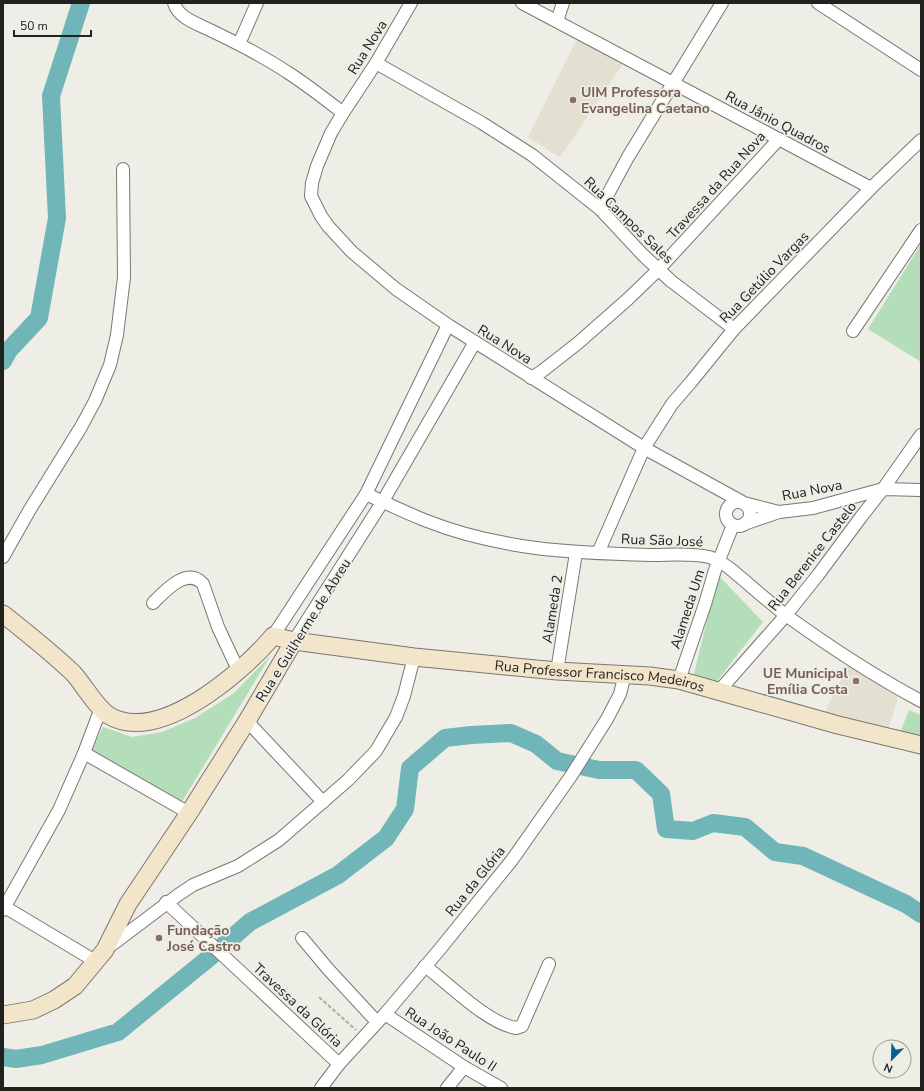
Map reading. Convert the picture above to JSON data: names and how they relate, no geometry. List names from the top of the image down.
{
  "streets": {
    "street": [
      "Rua Nova",
      "Rua Jânio Quadros",
      "Travessa da Rua Nova",
      "Rua Campos Sales",
      "Rua Getúlio Vargas",
      "Rua São José",
      "Rua Berenice Castelo",
      "Alameda 2",
      "Alameda Um",
      "Rua e Guilherme de Abreu",
      "Rua Professor Francisco Medeiros",
      "Rua da Glória",
      "Travessa da Glória",
      "Rua João Paulo II"
    ]
  },
  "crossings": [
    ["Rua Nova", "Travessa da Rua Nova"],
    ["Rua Nova", "Rua Campos Sales"],
    ["Rua Nova", "Rua Getúlio Vargas"],
    ["Rua Nova", "Rua Berenice Castelo"],
    ["Rua Nova", "Alameda Um"],
    ["Rua Nova", "Rua e Guilherme de Abreu"],
    ["Rua Jânio Quadros", "Travessa da Rua Nova"],
    ["Rua Jânio Quadros", "Rua Getúlio Vargas"],
    ["Travessa da Rua Nova", "Rua Campos Sales"],
    ["Rua Campos Sales", "Rua Getúlio Vargas"],
    ["Rua São José", "Rua Berenice Castelo"],
    ["Rua São José", "Alameda 2"],
    ["Rua São José", "Alameda Um"],
    ["Rua São José", "Rua e Guilherme de Abreu"],
    ["Rua Berenice Castelo", "Rua Professor Francisco Medeiros"],
    ["Alameda 2", "Rua Professor Francisco Medeiros"],
    ["Alameda Um", "Rua Professor Francisco Medeiros"],
    ["Rua e Guilherme de Abreu", "Rua Professor Francisco Medeiros"],
    ["Rua Professor Francisco Medeiros", "Rua da Glória"],
    ["Rua da Glória", "Travessa da Glória"],
    ["Rua da Glória", "Rua João Paulo II"]
  ],
  "places": ["UIM Professora Evangelina Caetano", "UE Municipal Emília Costa", "Fundação José Castro"],
  "scale_bar": "50 m",
  "north": "bottom left"
}
